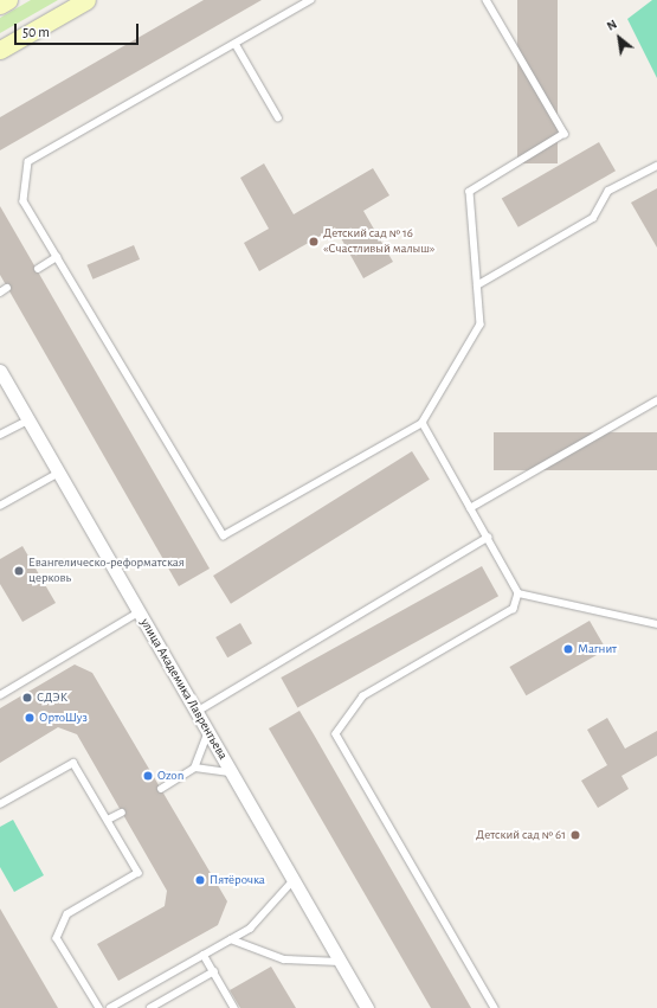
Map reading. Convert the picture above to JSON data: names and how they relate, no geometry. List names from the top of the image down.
{
  "streets": {
    "street": ["улица Академика Лаврентьева"]
  },
  "places": [
    "Детский сад № 16 «Счастливый малыш»",
    "Евангелическо-реформатская церковь",
    "Магнит",
    "СДЭК",
    "ОртоШуз",
    "Ozon",
    "Детский сад № 61",
    "Пятёрочка"
  ],
  "scale_bar": "50 m",
  "north": "top left"
}
